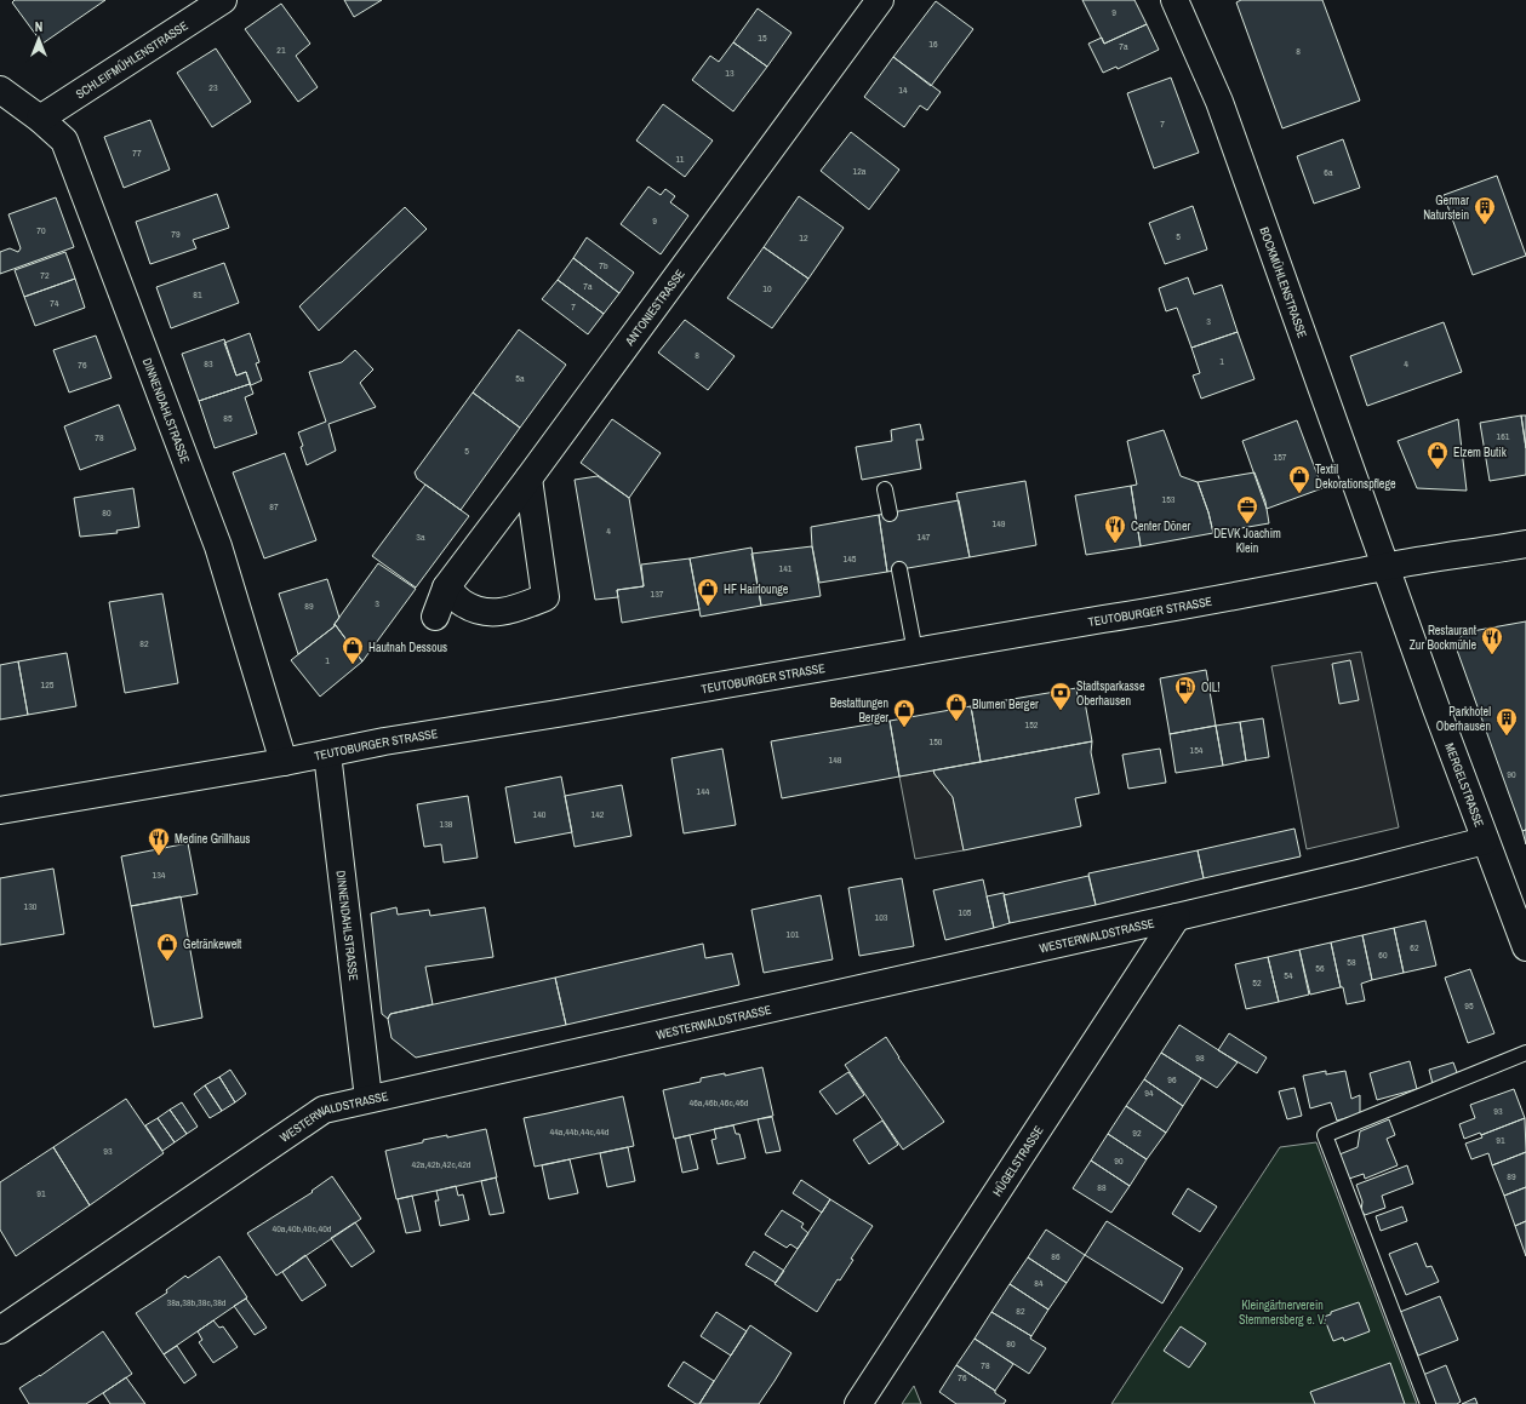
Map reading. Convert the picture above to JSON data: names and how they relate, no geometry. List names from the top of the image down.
{
  "streets": {
    "street": [
      "SCHLEIFMÜHLENSTRASSE",
      "BOCKMÜHLENSTRASSE",
      "ANTONIESTRASSE",
      "DINNENDAHLSTRASSE",
      "TEUTOBURGER STRASSE",
      "MERGELSTRASSE",
      "WESTERWALDSTRASSE",
      "HÜGELSTRASSE"
    ]
  },
  "crossings": [
    ["SCHLEIFMÜHLENSTRASSE", "DINNENDAHLSTRASSE"],
    ["BOCKMÜHLENSTRASSE", "TEUTOBURGER STRASSE"],
    ["BOCKMÜHLENSTRASSE", "MERGELSTRASSE"],
    ["DINNENDAHLSTRASSE", "TEUTOBURGER STRASSE"],
    ["DINNENDAHLSTRASSE", "WESTERWALDSTRASSE"],
    ["TEUTOBURGER STRASSE", "MERGELSTRASSE"],
    ["MERGELSTRASSE", "WESTERWALDSTRASSE"],
    ["WESTERWALDSTRASSE", "HÜGELSTRASSE"]
  ],
  "parks": ["Kleingärtnerverein Stemmersberg e. V."],
  "places": {
    "building": ["Germar Naturstein", "Parkhotel Oberhausen"],
    "shop": [
      "Elzem Butik",
      "Textil Dekorationspflege",
      "HF Hairlounge",
      "Hautnah Dessous",
      "Blumen Berger",
      "Bestattungen Berger",
      "Getränkewelt"
    ],
    "office": ["DEVK Joachim Klein"],
    "restaurant": ["Center Döner", "Restaurant Zur Bockmühle", "Medine Grillhaus"],
    "fuel station": ["OIL!"],
    "bank": ["Stadtsparkasse Oberhausen"]
  },
  "house_numbers": [
    "9",
    "15",
    "16",
    "7a",
    "21",
    "8",
    "13",
    "23",
    "14",
    "7",
    "77",
    "11",
    "12a",
    "6a",
    "9",
    "70",
    "79",
    "5",
    "12",
    "7b",
    "72",
    "7a",
    "10",
    "81",
    "74",
    "7",
    "3",
    "8",
    "1",
    "83",
    "4",
    "76",
    "5a",
    "85",
    "161",
    "78",
    "5",
    "157",
    "153",
    "87",
    "80",
    "149",
    "4",
    "3a",
    "147",
    "145",
    "141",
    "137",
    "3",
    "89",
    "82",
    "1",
    "125",
    "152",
    "150",
    "154",
    "148",
    "90",
    "144",
    "140",
    "142",
    "138",
    "134",
    "130",
    "105",
    "103",
    "101",
    "62",
    "60",
    "58",
    "56",
    "54",
    "52",
    "95",
    "98",
    "96",
    "94",
    "46a,46b,46c,46d",
    "93",
    "44a,44b,44c,44d",
    "92",
    "91",
    "93",
    "90",
    "42a,42b,42c,42d",
    "89",
    "88",
    "91",
    "40a,40b,40c,40d",
    "86",
    "84",
    "38a,38b,38c,38d",
    "82",
    "80",
    "78",
    "76"
  ],
  "north": "top"
}
